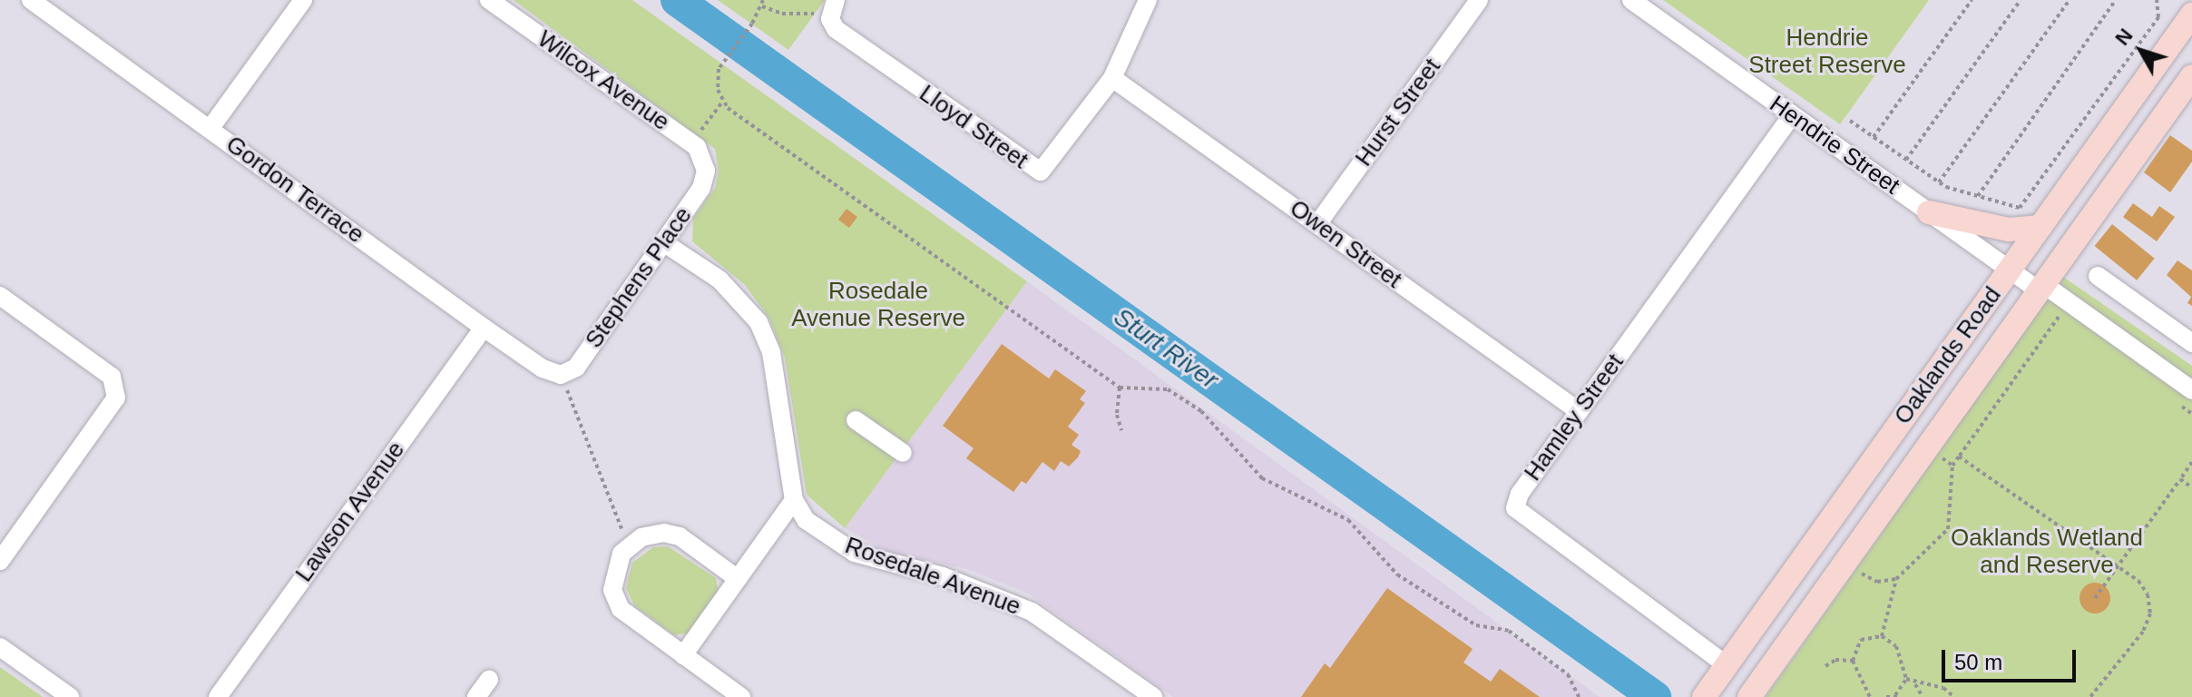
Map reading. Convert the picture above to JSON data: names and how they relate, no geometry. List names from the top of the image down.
{
  "streets": {
    "main road": ["Oaklands Road"],
    "street": [
      "Wilcox Avenue",
      "Hurst Street",
      "Lloyd Street",
      "Hendrie Street",
      "Gordon Terrace",
      "Owen Street",
      "Stephens Place",
      "Hamley Street",
      "Lawson Avenue",
      "Rosedale Avenue"
    ]
  },
  "crossings": [
    ["Wilcox Avenue", "Stephens Place"],
    ["Hurst Street", "Owen Street"],
    ["Lloyd Street", "Owen Street"],
    ["Hendrie Street", "Oaklands Road"],
    ["Hendrie Street", "Hamley Street"],
    ["Gordon Terrace", "Stephens Place"],
    ["Gordon Terrace", "Lawson Avenue"],
    ["Owen Street", "Hamley Street"],
    ["Oaklands Road", "Hamley Street"]
  ],
  "water": ["Sturt River"],
  "parks": ["Hendrie Street Reserve", "Rosedale Avenue Reserve", "Oaklands Wetland and Reserve"],
  "scale_bar": "50 m",
  "north": "top left"
}
